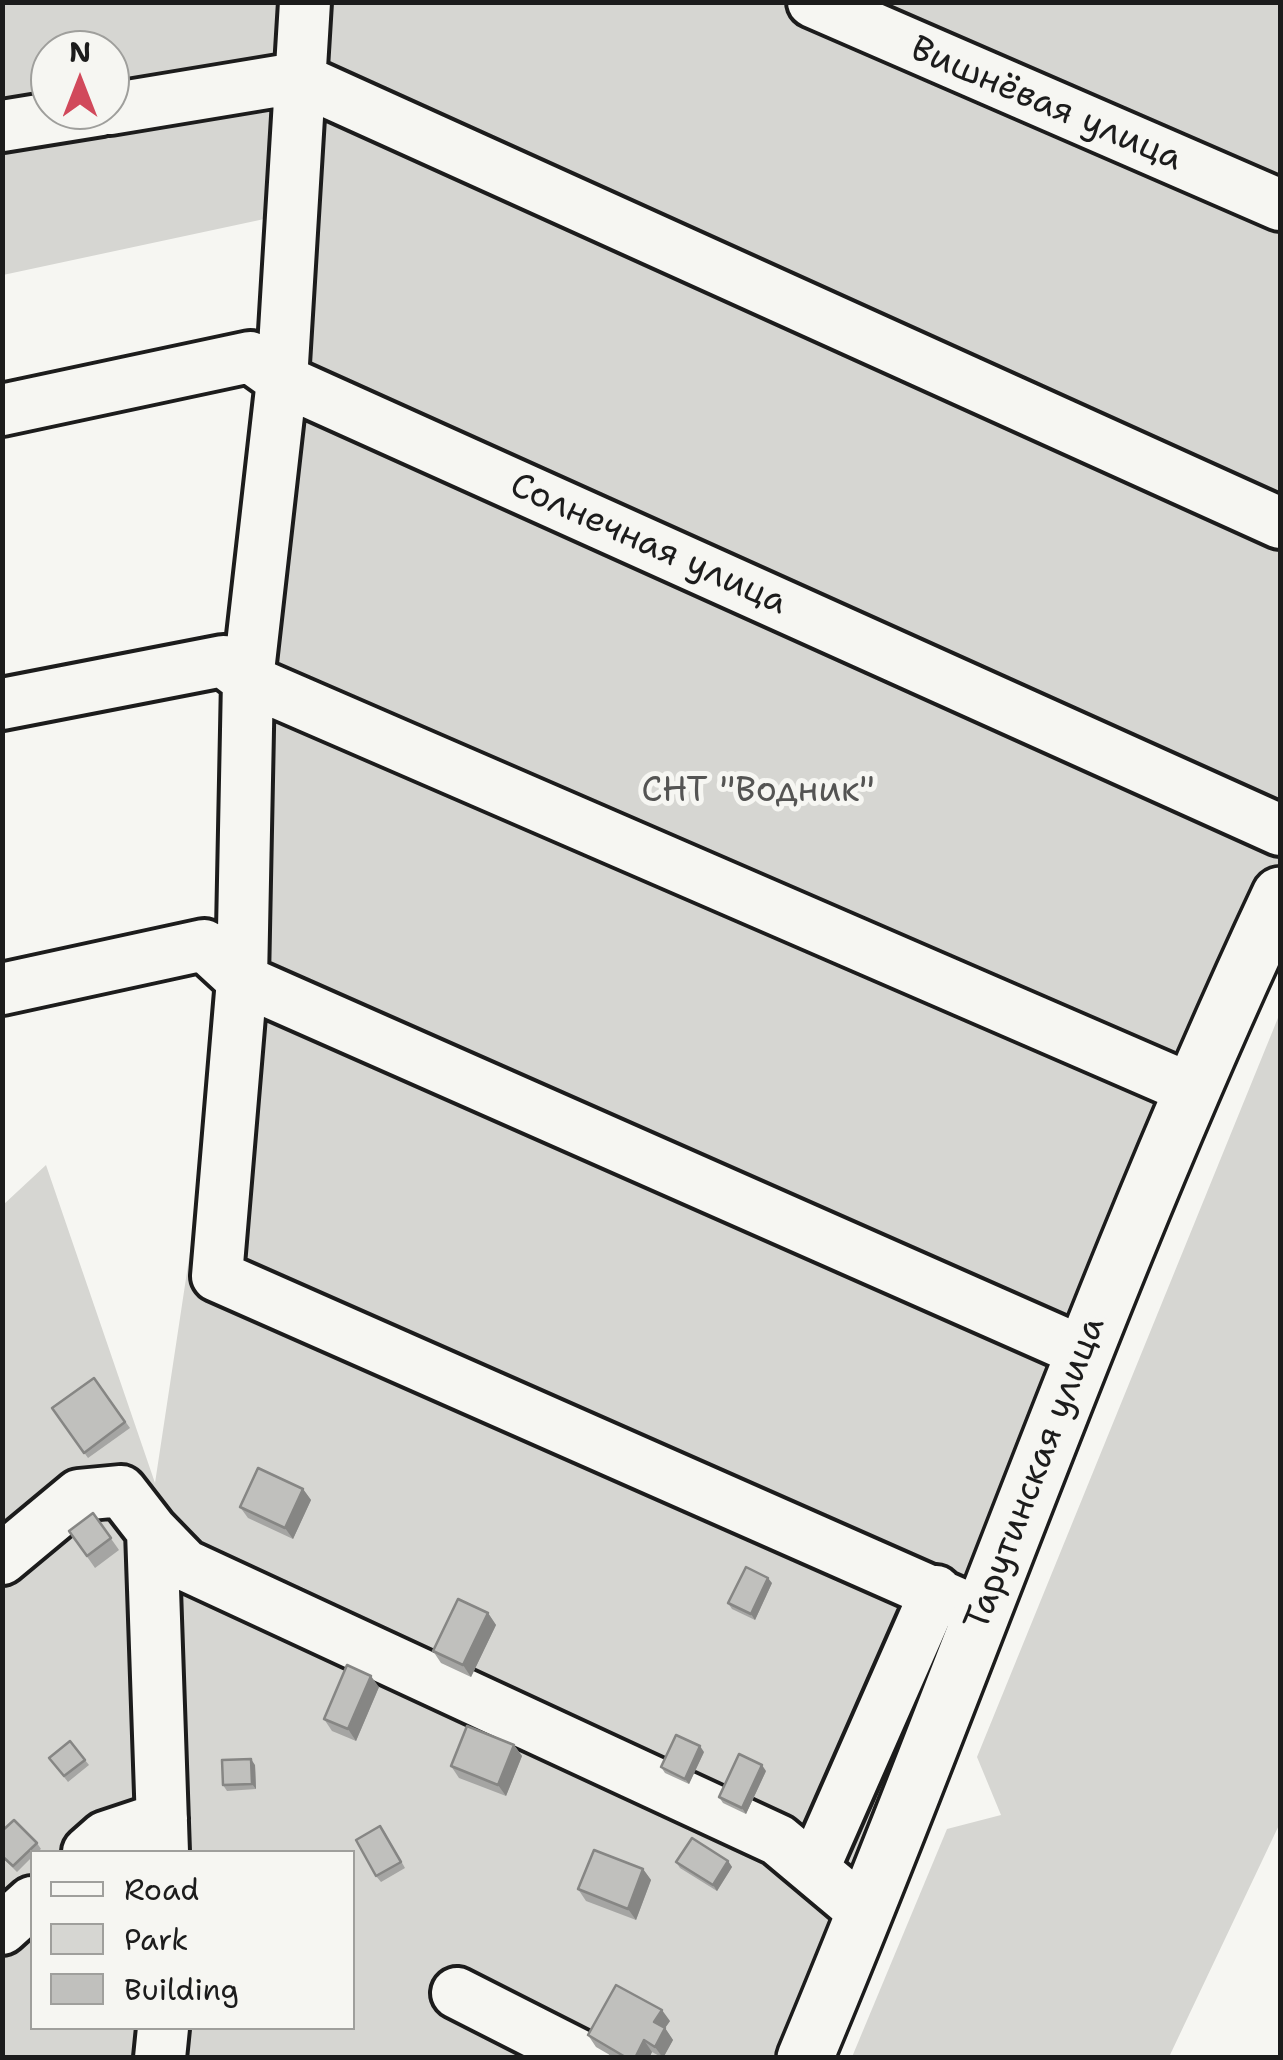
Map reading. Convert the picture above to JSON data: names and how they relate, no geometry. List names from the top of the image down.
{
  "streets": {
    "main road": ["Тарутинская улица"],
    "street": ["Вишнёвая улица", "Солнечная улица"]
  },
  "parks": ["СНТ \"Водник\""],
  "legend": ["Road", "Park", "Building"],
  "north": "top"
}
